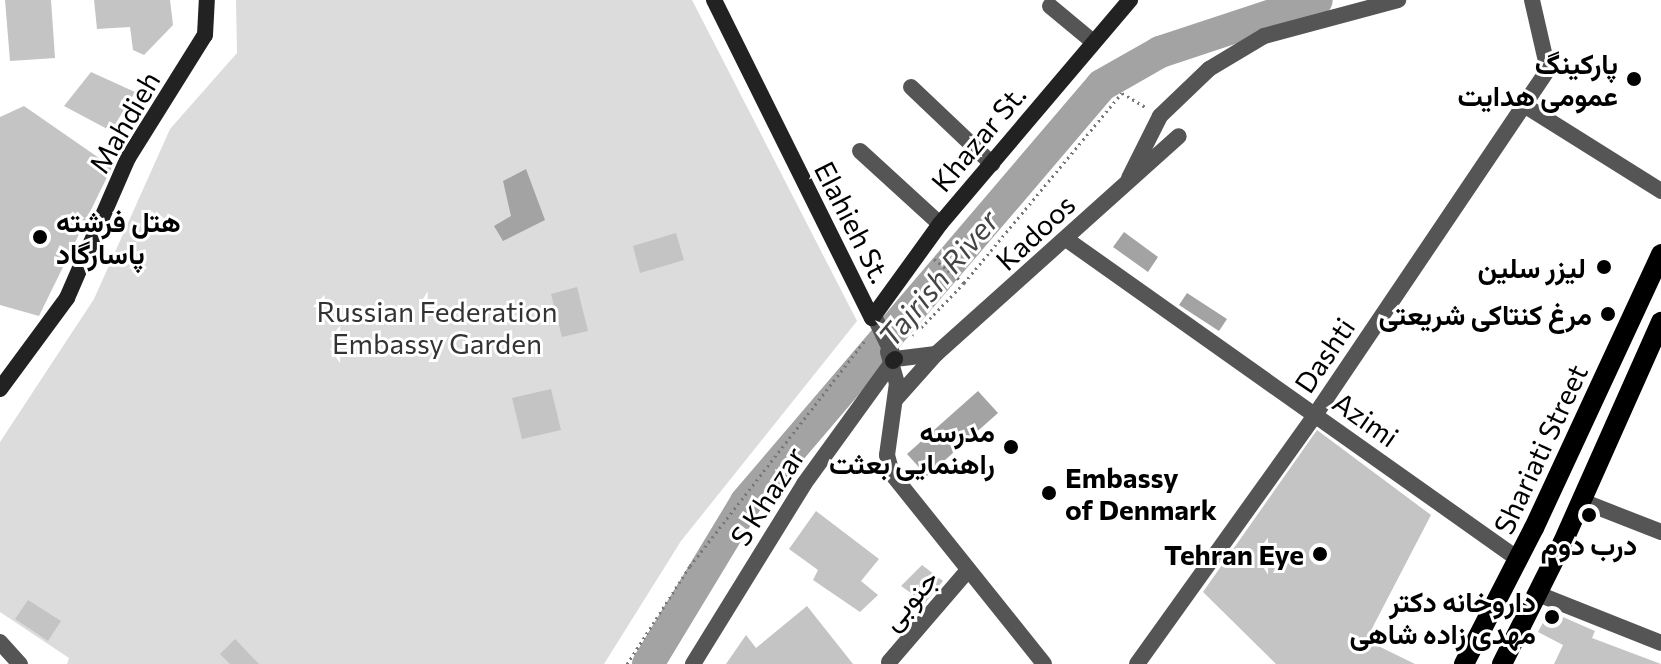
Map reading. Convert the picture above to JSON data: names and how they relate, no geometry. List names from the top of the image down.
{
  "streets": {
    "main road": ["Shariati Street"],
    "street": [
      "Mahdieh",
      "Khazar St.",
      "Elahieh St.",
      "Kadoos",
      "Dashti",
      "Azimi",
      "S Khazar",
      "جنوبی"
    ]
  },
  "crossings": [
    ["Khazar St.", "Elahieh St."],
    ["Elahieh St.", "Kadoos"],
    ["Elahieh St.", "S Khazar"],
    ["Elahieh St.", "جنوبی"],
    ["Kadoos", "Azimi"],
    ["Dashti", "Azimi"],
    ["Azimi", "Shariati Street"]
  ],
  "water": ["Tajrish River"],
  "parks": ["Russian Federation Embassy Garden"],
  "places": [
    "پارکینگ عمومی هدایت",
    "هتل فرشته پاسارگاد",
    "لیزر سلین",
    "مرغ کنتاکی شریعتی",
    "مدرسه راهنمایی بعثت",
    "Embassy of Denmark",
    "درب دوم",
    "Tehran Eye",
    "داروخانه دکتر مهدی زاده شاهی"
  ]
}
